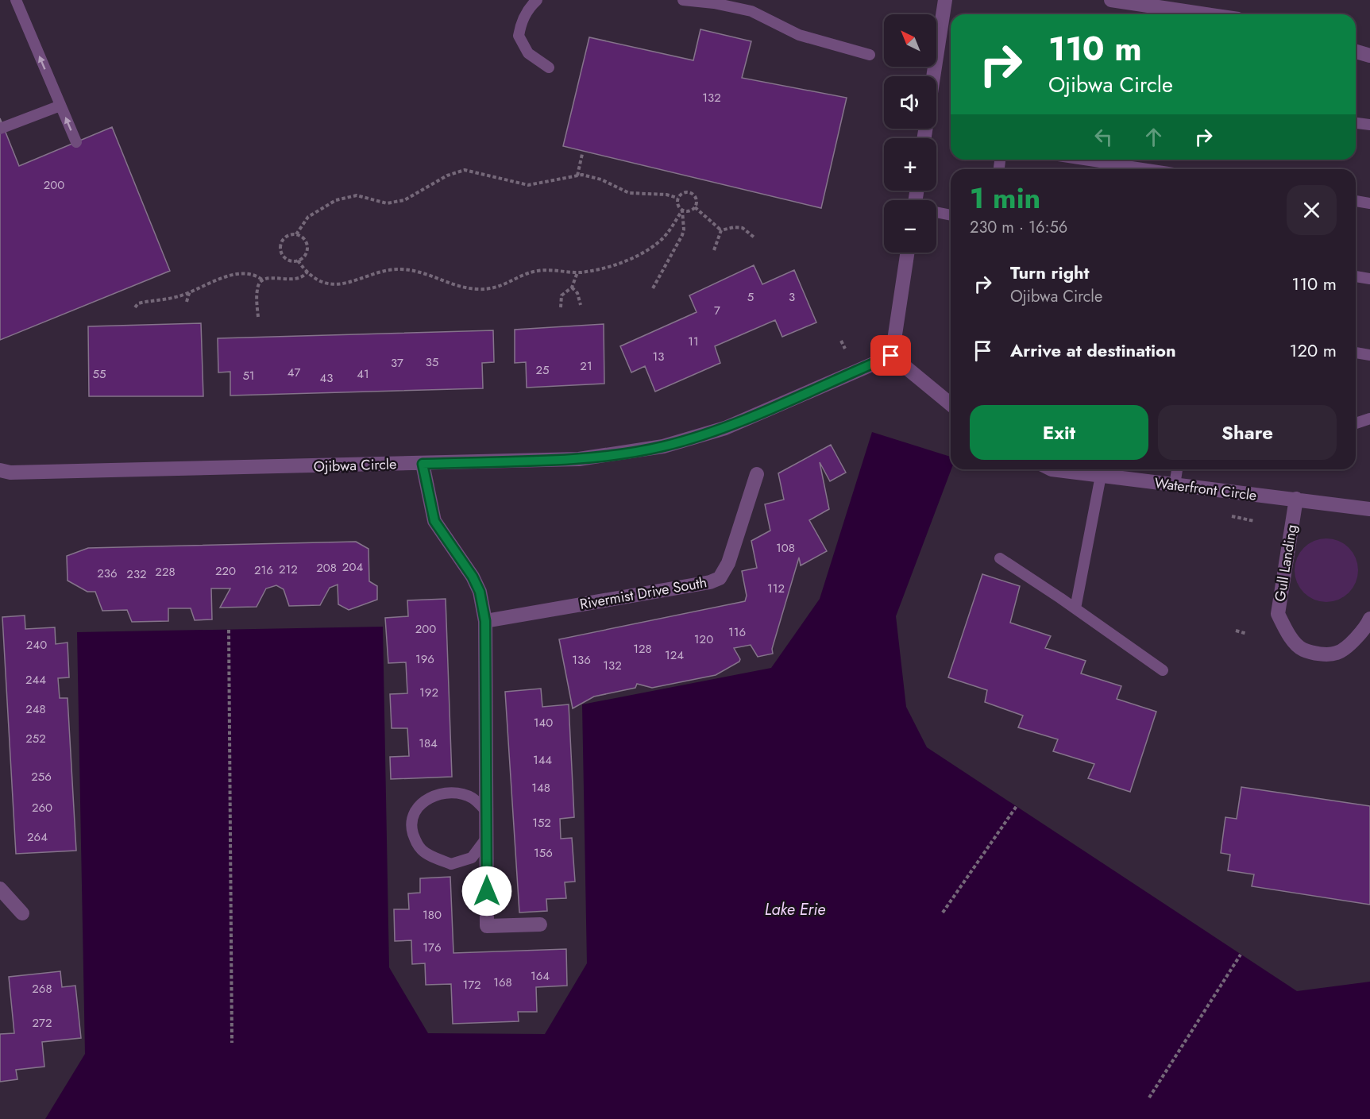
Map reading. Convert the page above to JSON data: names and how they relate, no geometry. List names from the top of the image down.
{
  "streets": {
    "street": [
      "Ojibwa Circle",
      "Waterfront Circle",
      "Gull Landing",
      "Rivermist Drive South"
    ]
  },
  "crossings": [
    ["Waterfront Circle", "Gull Landing"]
  ],
  "water": ["Lake Erie"],
  "house_numbers": [
    "132",
    "200",
    "5",
    "3",
    "7",
    "11",
    "13",
    "35",
    "37",
    "21",
    "25",
    "47",
    "55",
    "41",
    "51",
    "43",
    "108",
    "204",
    "208",
    "212",
    "216",
    "220",
    "228",
    "236",
    "232",
    "112",
    "200",
    "116",
    "120",
    "240",
    "128",
    "124",
    "196",
    "136",
    "132",
    "244",
    "192",
    "248",
    "140",
    "252",
    "184",
    "144",
    "256",
    "148",
    "260",
    "152",
    "264",
    "156",
    "180",
    "176",
    "164",
    "168",
    "172",
    "268",
    "272"
  ],
  "north": "top left",
  "page": {
    "map_buttons": ["+", "−"],
    "turn": ["110 m", "Ojibwa Circle"],
    "heading": ["1 min", "230 m · 16:56"],
    "list": [
      {
        "name": "Turn right",
        "note": "Ojibwa Circle",
        "value": "110 m"
      },
      {
        "name": "Arrive at destination",
        "value": "120 m"
      }
    ],
    "buttons": ["Exit", "Share"]
  }
}
